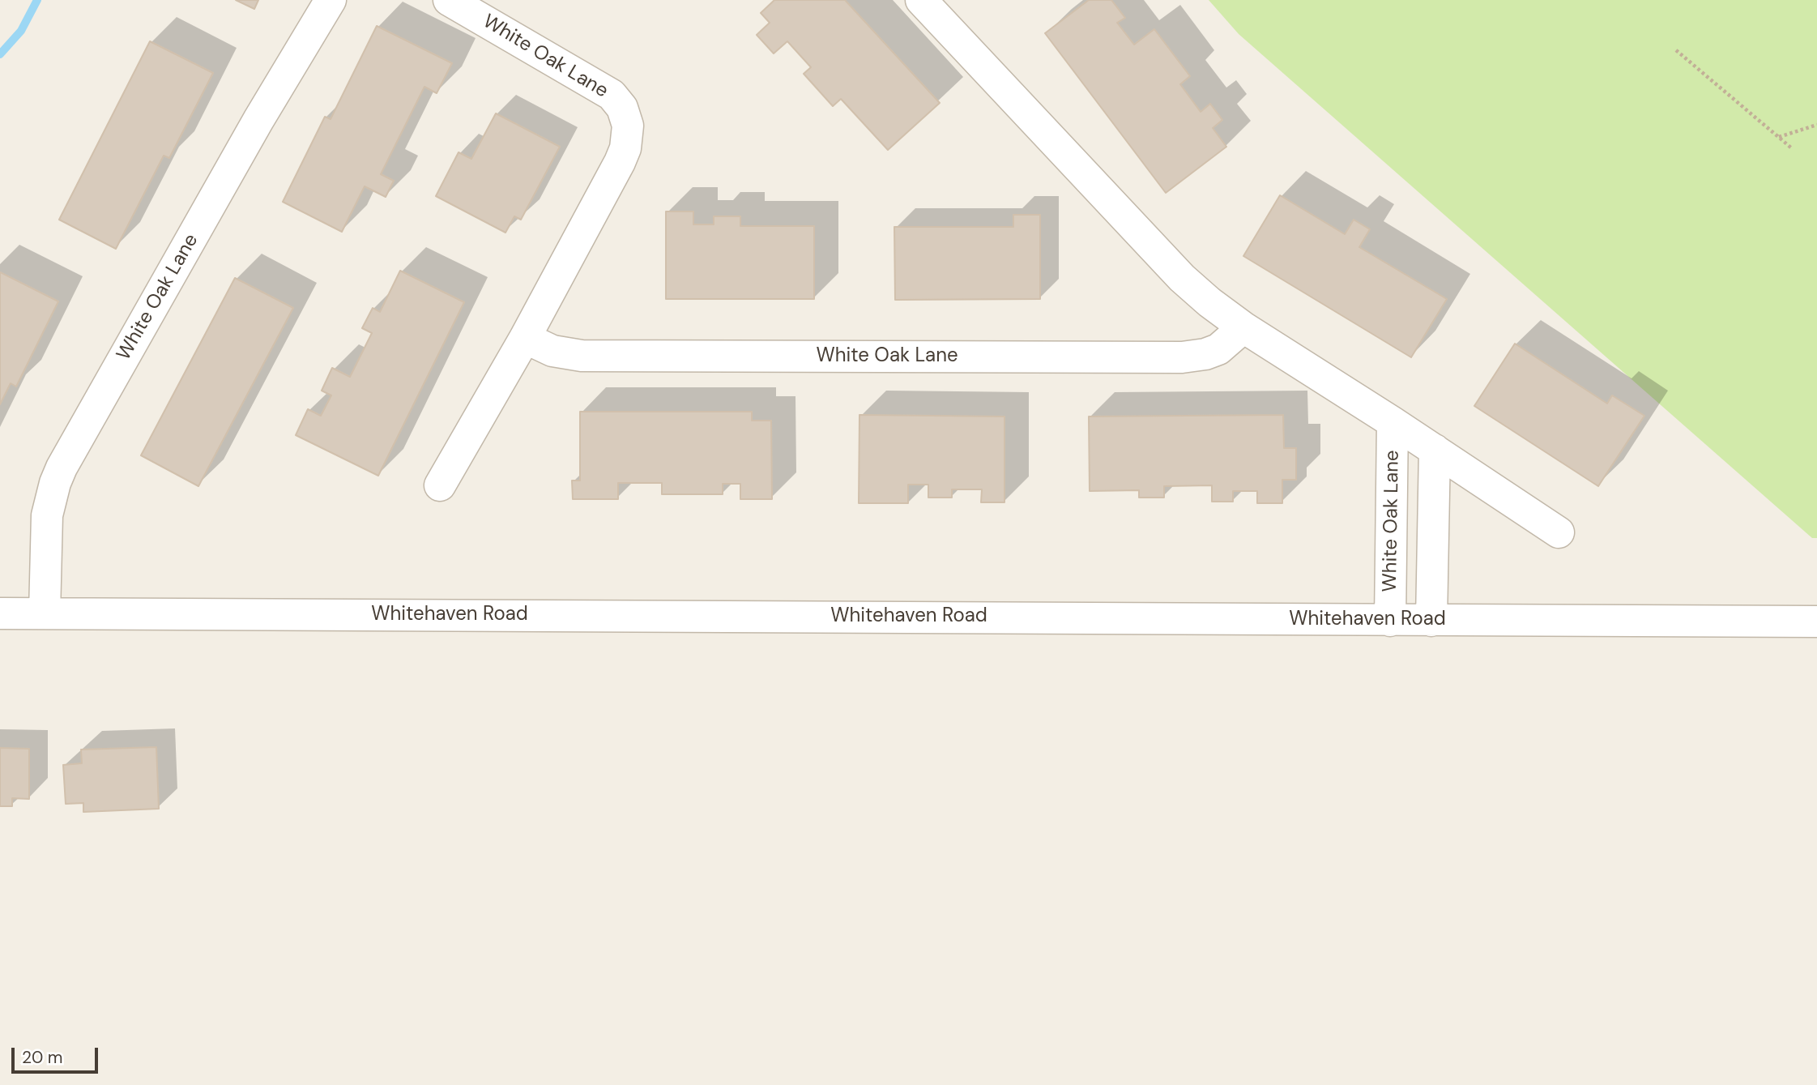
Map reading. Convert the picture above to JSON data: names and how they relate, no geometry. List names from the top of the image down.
{
  "streets": {
    "street": ["White Oak Lane", "Whitehaven Road"]
  },
  "crossings": [
    ["White Oak Lane", "Whitehaven Road"]
  ],
  "scale_bar": "20 m"
}
